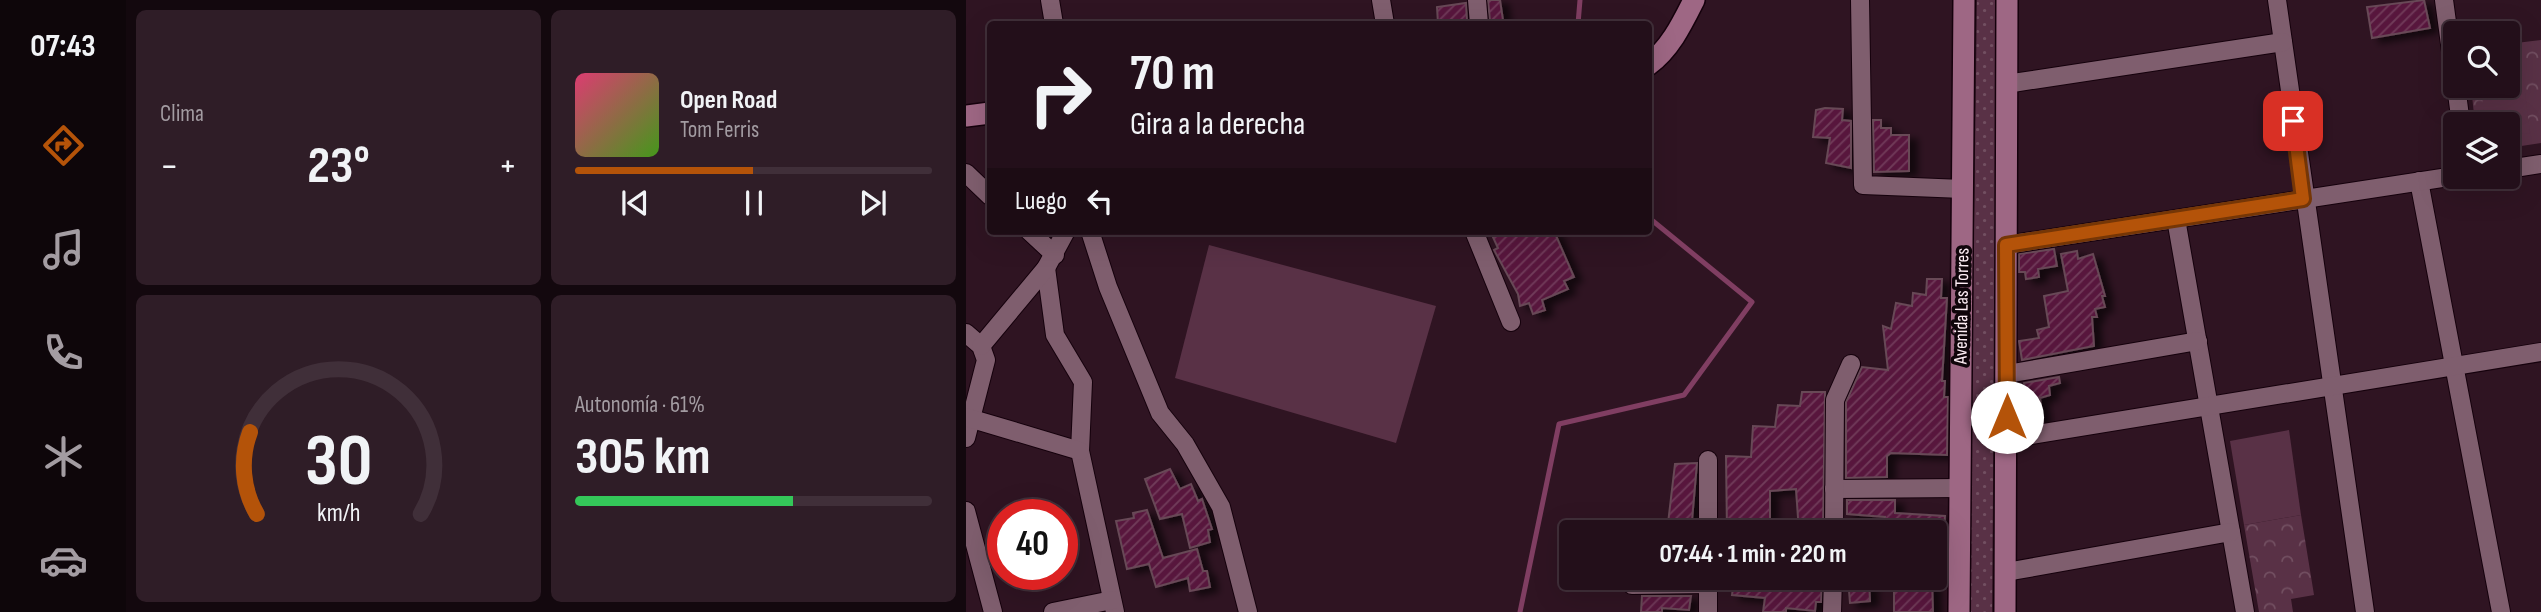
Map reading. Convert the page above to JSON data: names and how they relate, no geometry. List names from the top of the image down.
{
  "streets": {
    "street": ["Avenida Las Torres"]
  },
  "page": {
    "tabs": "07:43",
    "tile": [
      "Clima",
      ["Autonomía · 61%", "305 km"]
    ],
    "turn": ["70 m", "Gira a la derecha"],
    "song": ["Open Road", "Tom Ferris"],
    "heat": ["−", "23°", "+"],
    "then": "Luego",
    "limit": "40",
    "trip": "07:44 · 1 min · 220 m",
    "gauge": ["30", "km/h"]
  }
}
